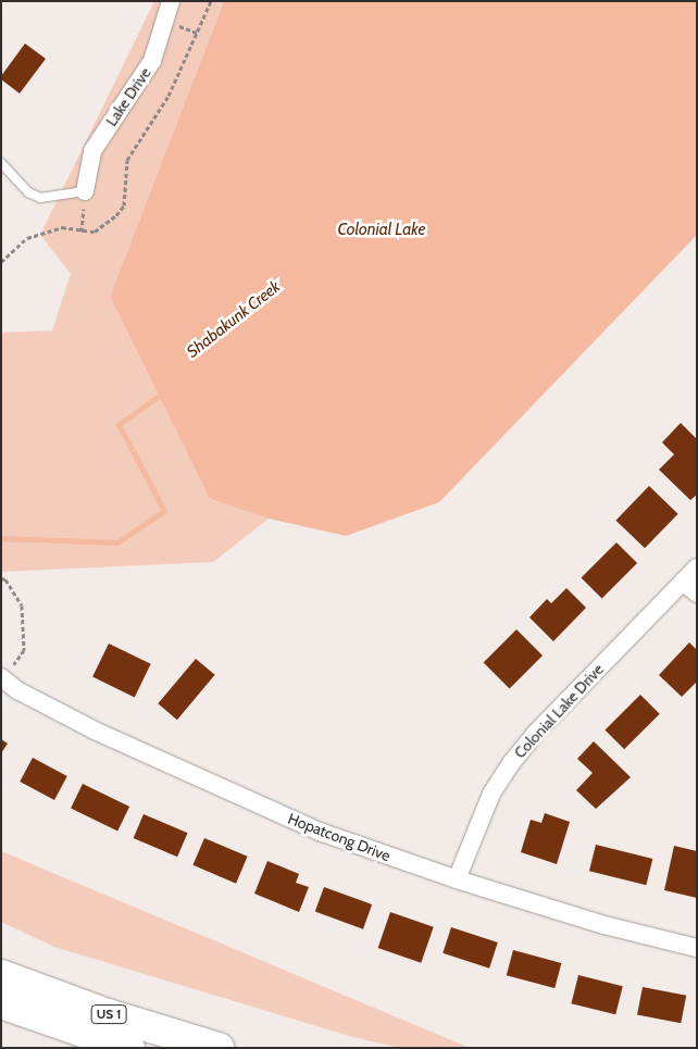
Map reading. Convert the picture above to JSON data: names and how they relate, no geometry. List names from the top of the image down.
{
  "streets": {
    "highway": ["US 1"],
    "street": ["Lake Drive", "Colonial Lake Drive", "Hopatcong Drive"]
  },
  "crossings": [
    ["Colonial Lake Drive", "Hopatcong Drive"]
  ],
  "water": ["Colonial Lake", "Shabakunk Creek"]
}
